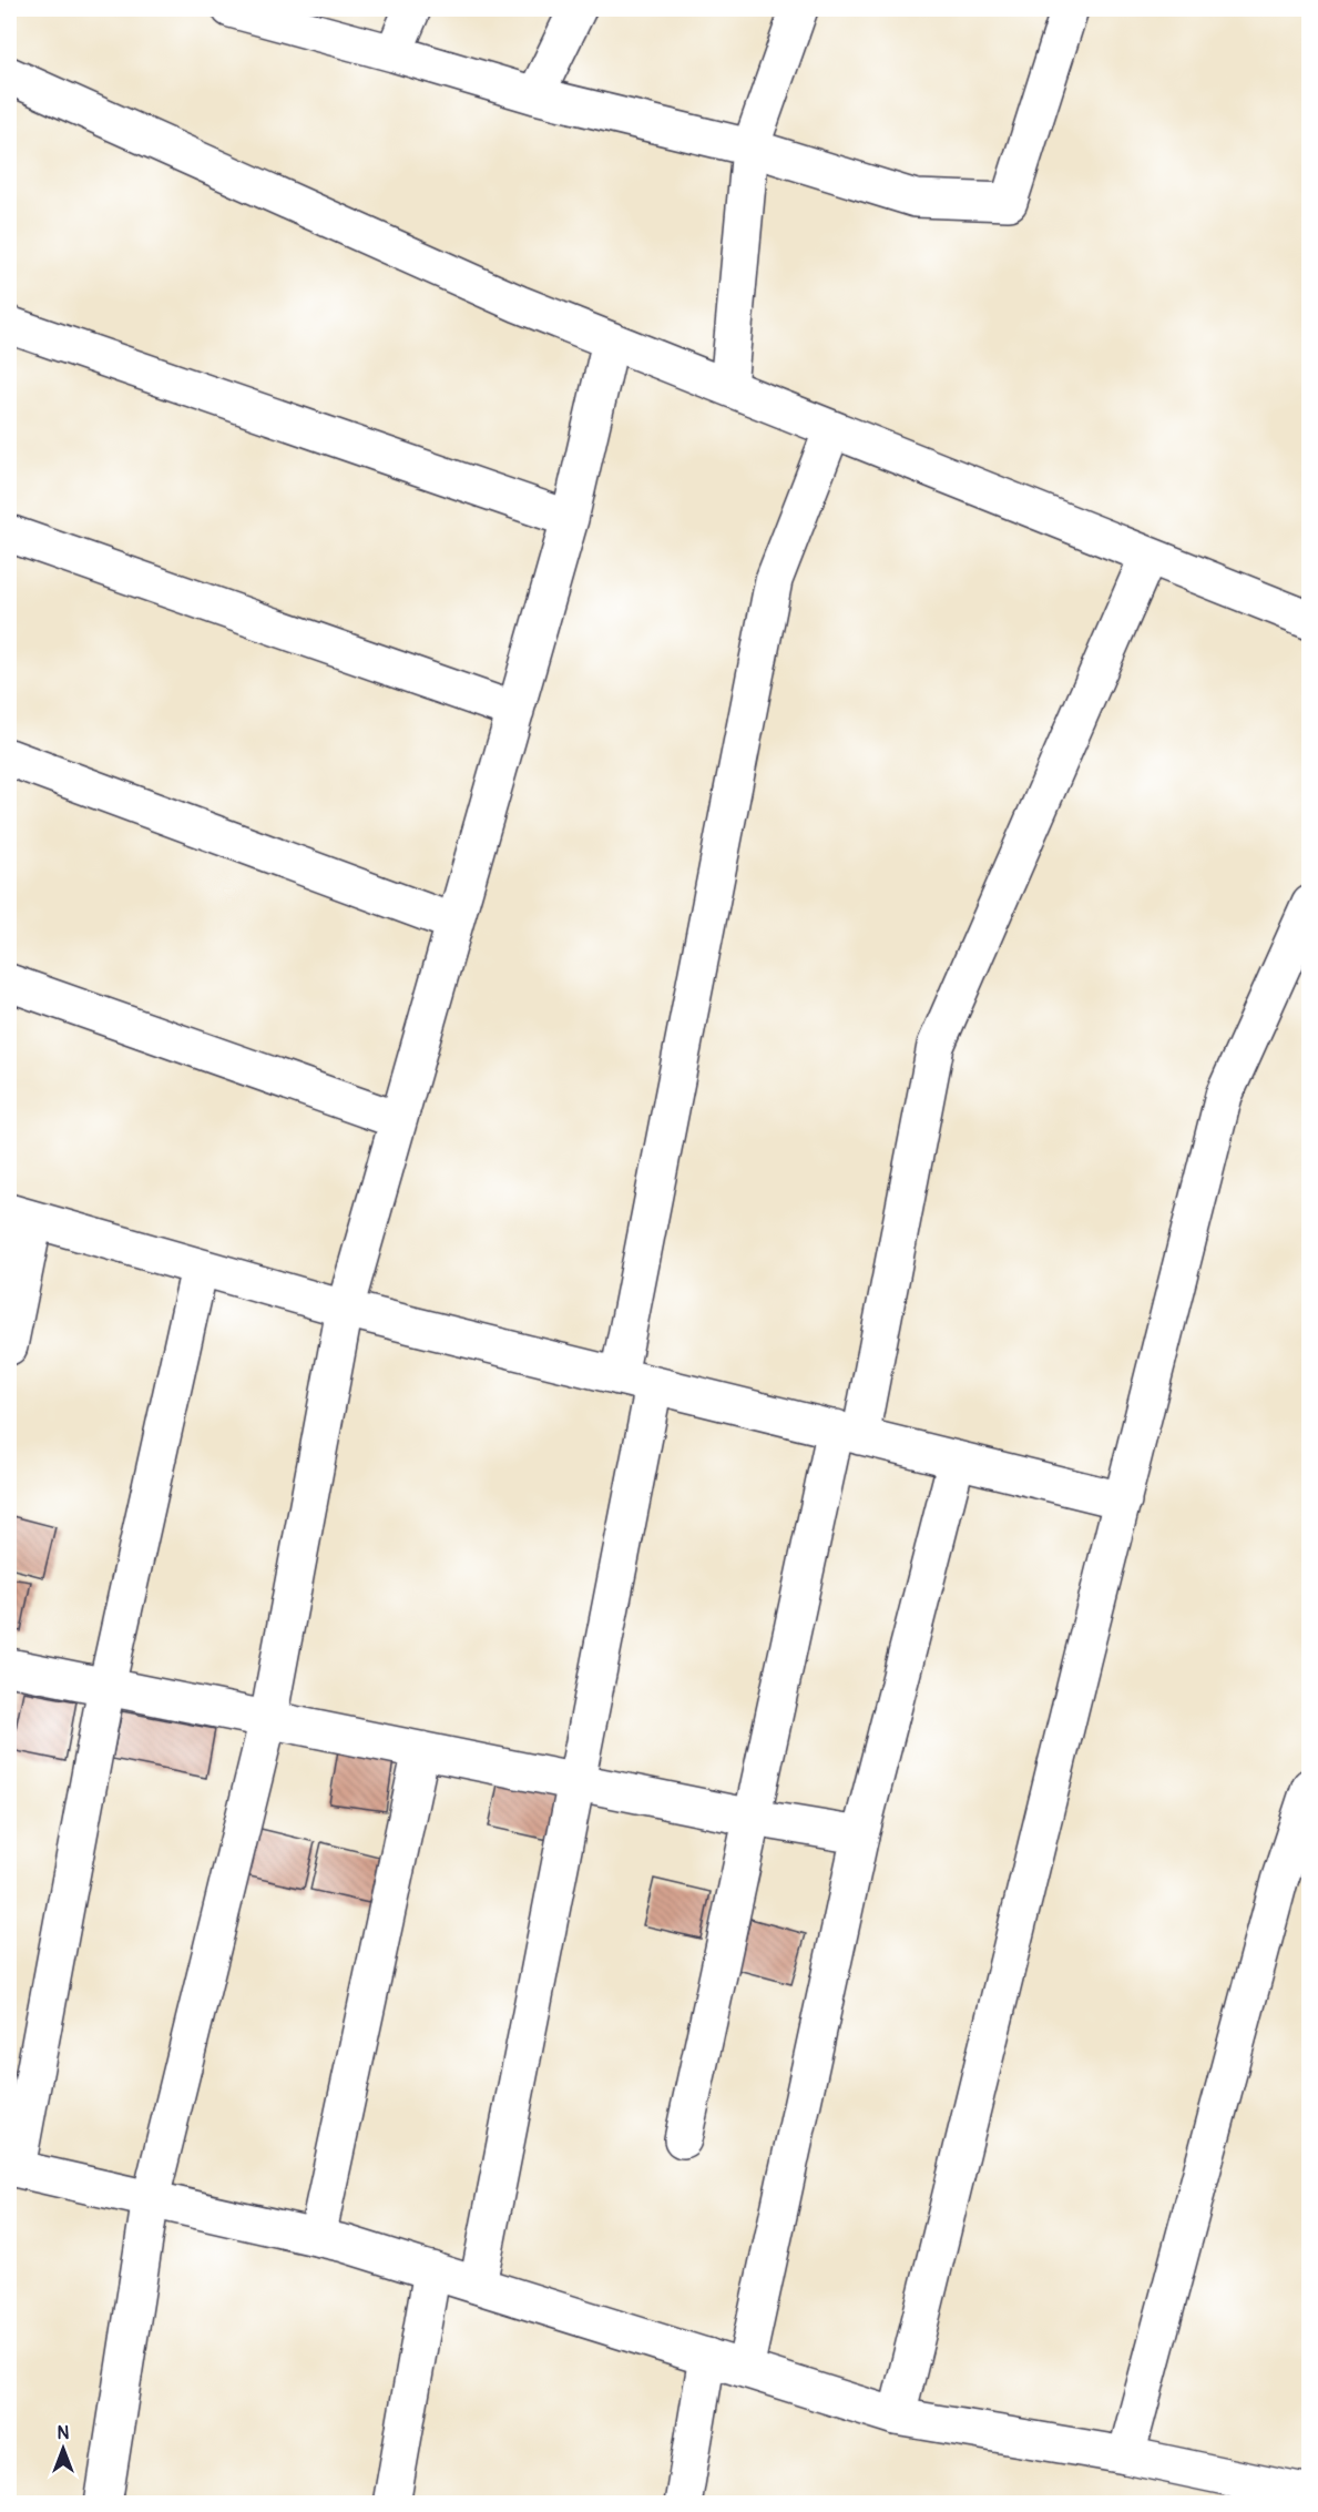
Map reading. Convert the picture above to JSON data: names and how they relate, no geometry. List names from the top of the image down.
{
  "north": "top"
}
